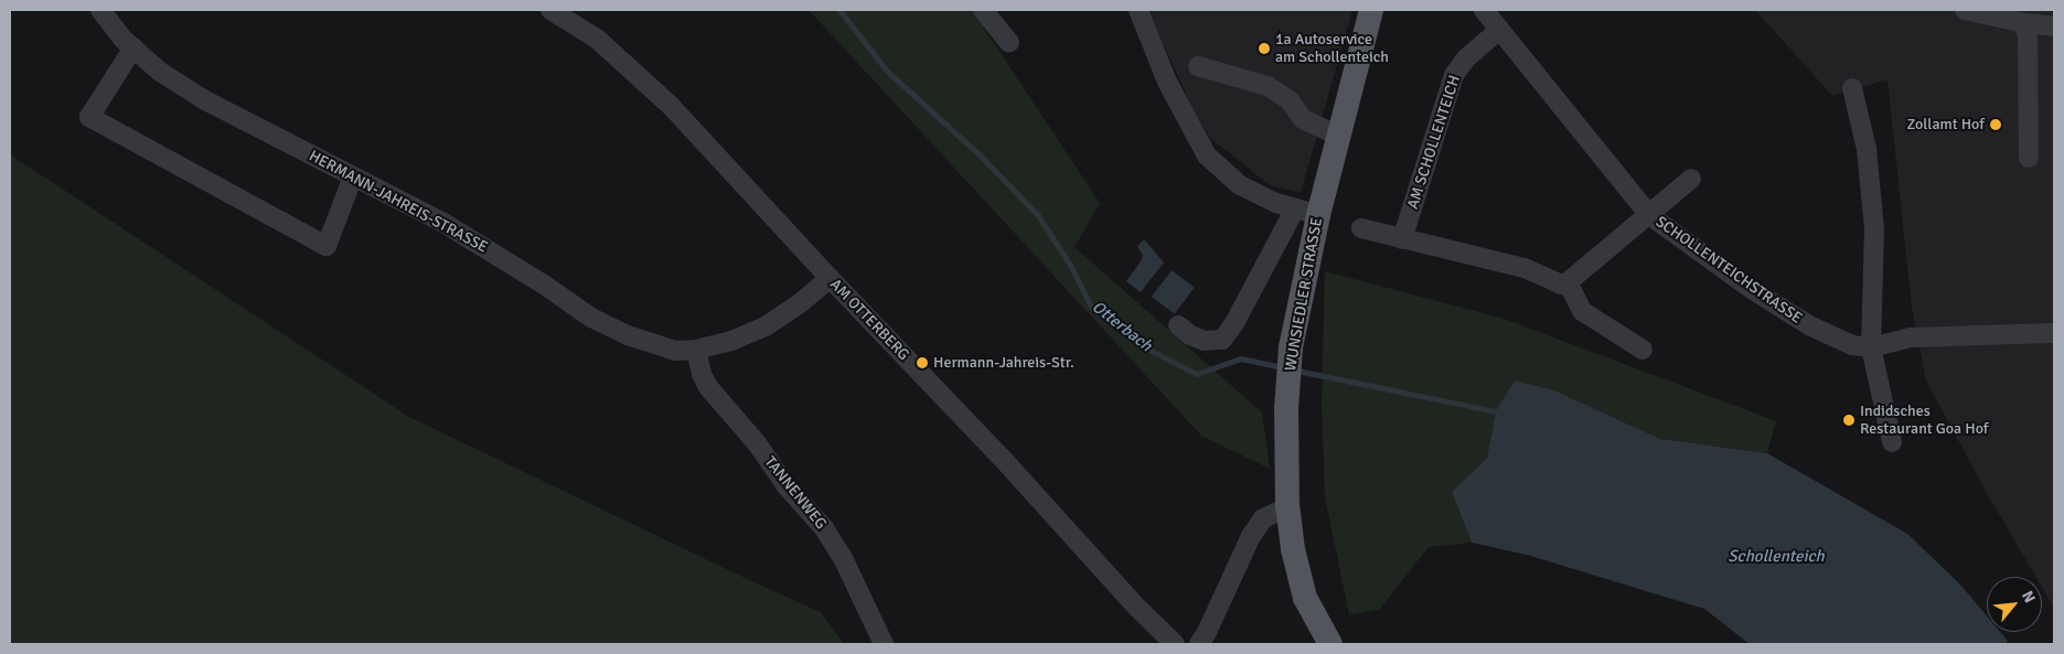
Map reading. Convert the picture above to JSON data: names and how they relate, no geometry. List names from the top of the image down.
{
  "streets": {
    "main road": ["WUNSIEDLER STRASSE"],
    "street": [
      "AM SCHOLLENTEICH",
      "HERMANN-JAHREIS-STRASSE",
      "SCHOLLENTEICHSTRASSE",
      "AM OTTERBERG",
      "TANNENWEG"
    ]
  },
  "crossings": [
    ["AM SCHOLLENTEICH", "SCHOLLENTEICHSTRASSE"],
    ["HERMANN-JAHREIS-STRASSE", "AM OTTERBERG"],
    ["HERMANN-JAHREIS-STRASSE", "TANNENWEG"]
  ],
  "water": ["Otterbach", "Schollenteich"],
  "places": [
    "1a Autoservice am Schollenteich",
    "Zollamt Hof",
    "Hermann-Jahreis-Str.",
    "Indidsches Restaurant Goa Hof"
  ],
  "north": "top right"
}
